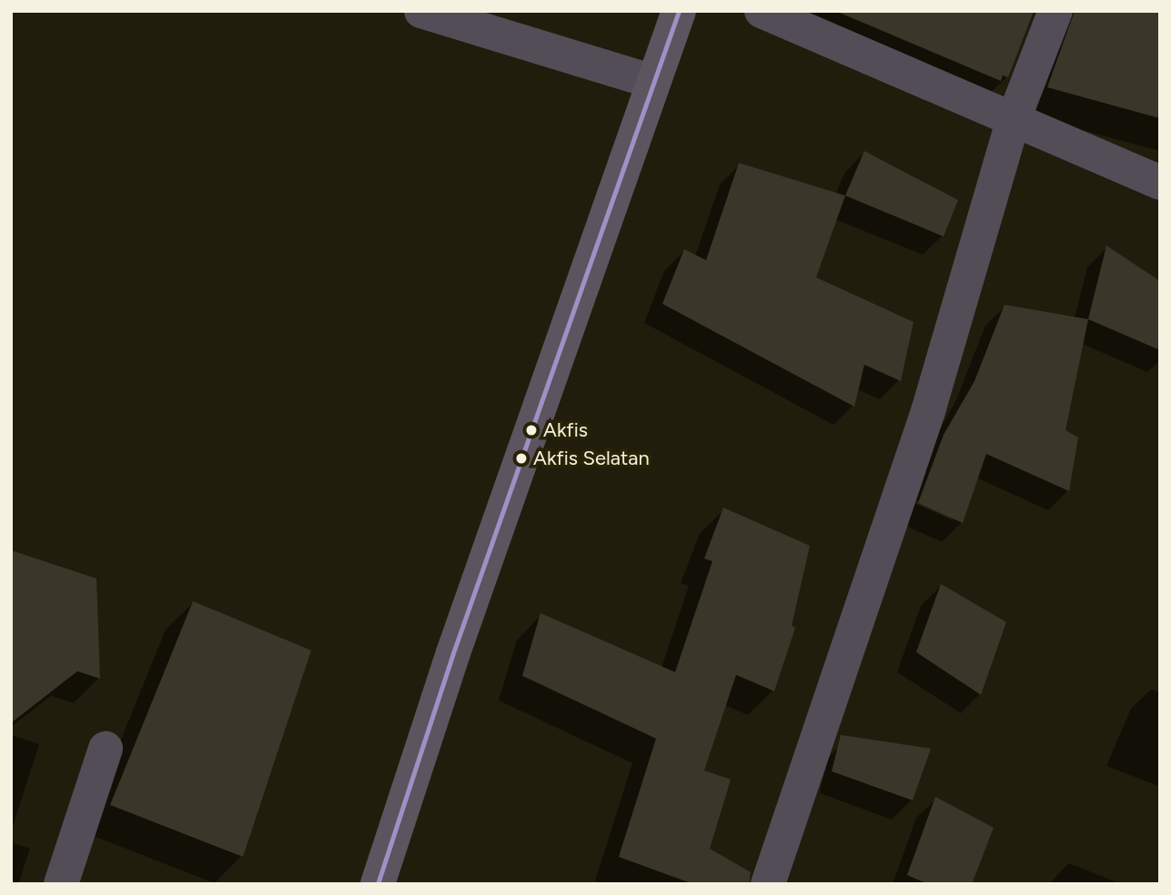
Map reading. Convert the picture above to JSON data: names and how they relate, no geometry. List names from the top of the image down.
{
  "places": ["Akfis", "Akfis Selatan"]
}
